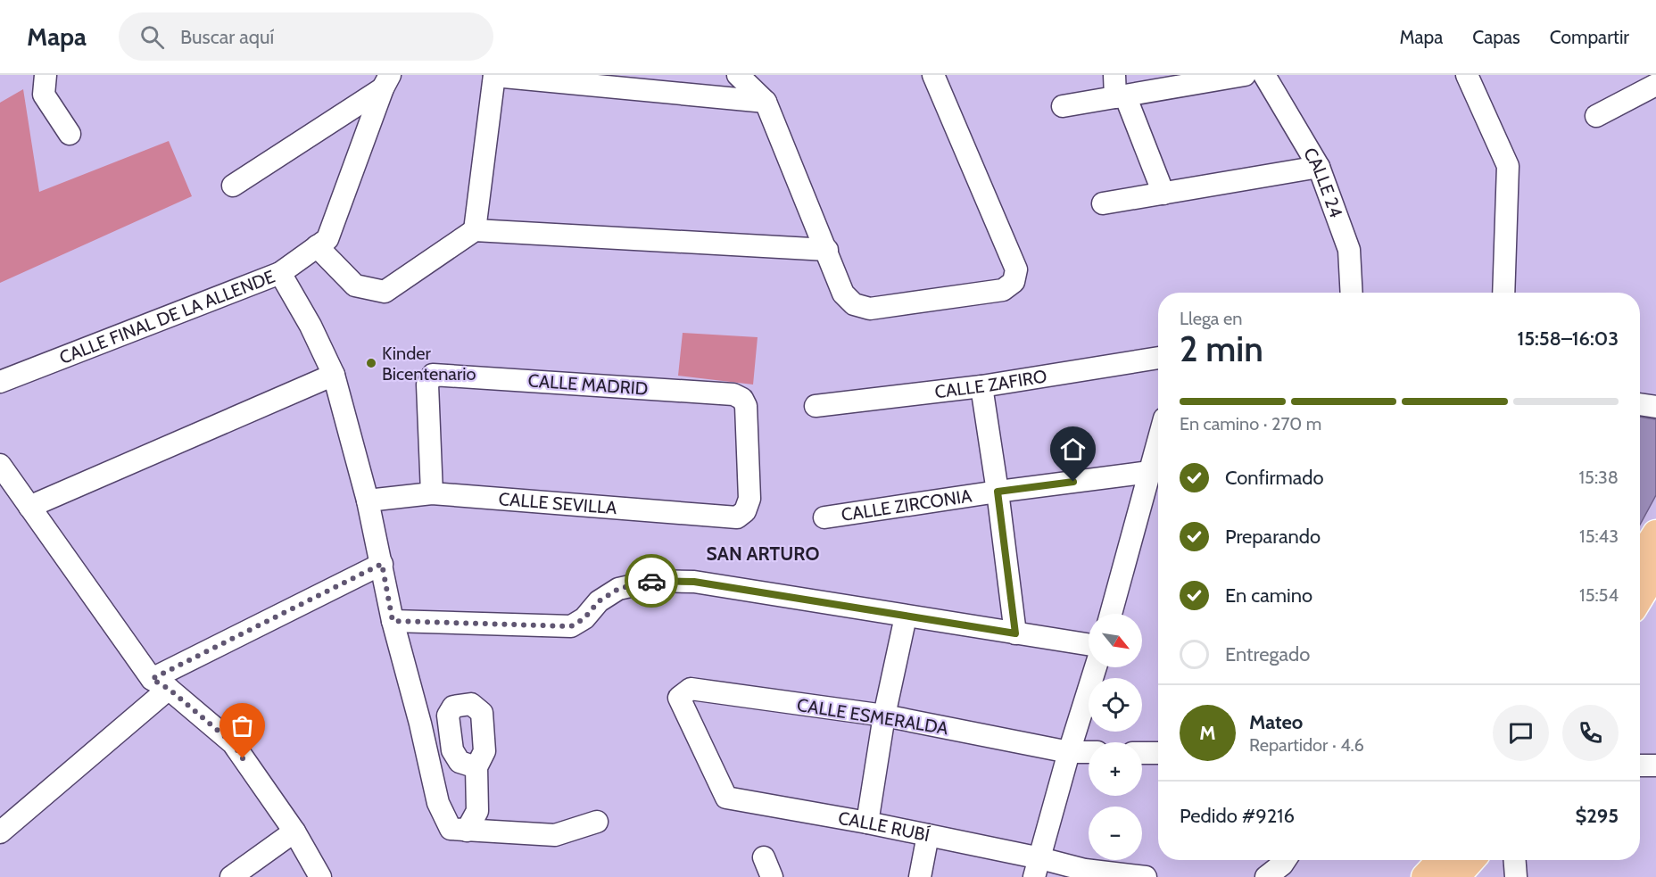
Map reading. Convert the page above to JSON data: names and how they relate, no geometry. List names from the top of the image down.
{
  "streets": {
    "street": [
      "CALLE 24",
      "CALLE FINAL DE LA ALLENDE",
      "CALLE ZAFIRO",
      "CALLE MADRID",
      "CALLE SEVILLA",
      "CALLE ZIRCONIA",
      "CALLE ESMERALDA",
      "CALLE RUBÍ"
    ]
  },
  "crossings": [
    ["CALLE MADRID", "CALLE SEVILLA"],
    ["CALLE ESMERALDA", "CALLE RUBÍ"]
  ],
  "districts": ["SAN ARTURO"],
  "places": ["Kinder Bicentenario"],
  "north": "bottom right",
  "page": {
    "header": "Mapa",
    "search": "Buscar aquí",
    "nav": ["Mapa", "Capas", "Compartir"],
    "heading": ["2 min", "Llega en", "15:58–16:03"],
    "panel": [
      "Mateo",
      "Repartidor · 4.6",
      "Pedido #9216",
      "$295"
    ],
    "bar": "En camino · 270 m",
    "list": [
      ["Confirmado", "15:38"],
      ["Preparando", "15:43"],
      ["En camino", "15:54"],
      "Entregado"
    ],
    "map_buttons": ["+", "−"],
    "round": "M"
  }
}
